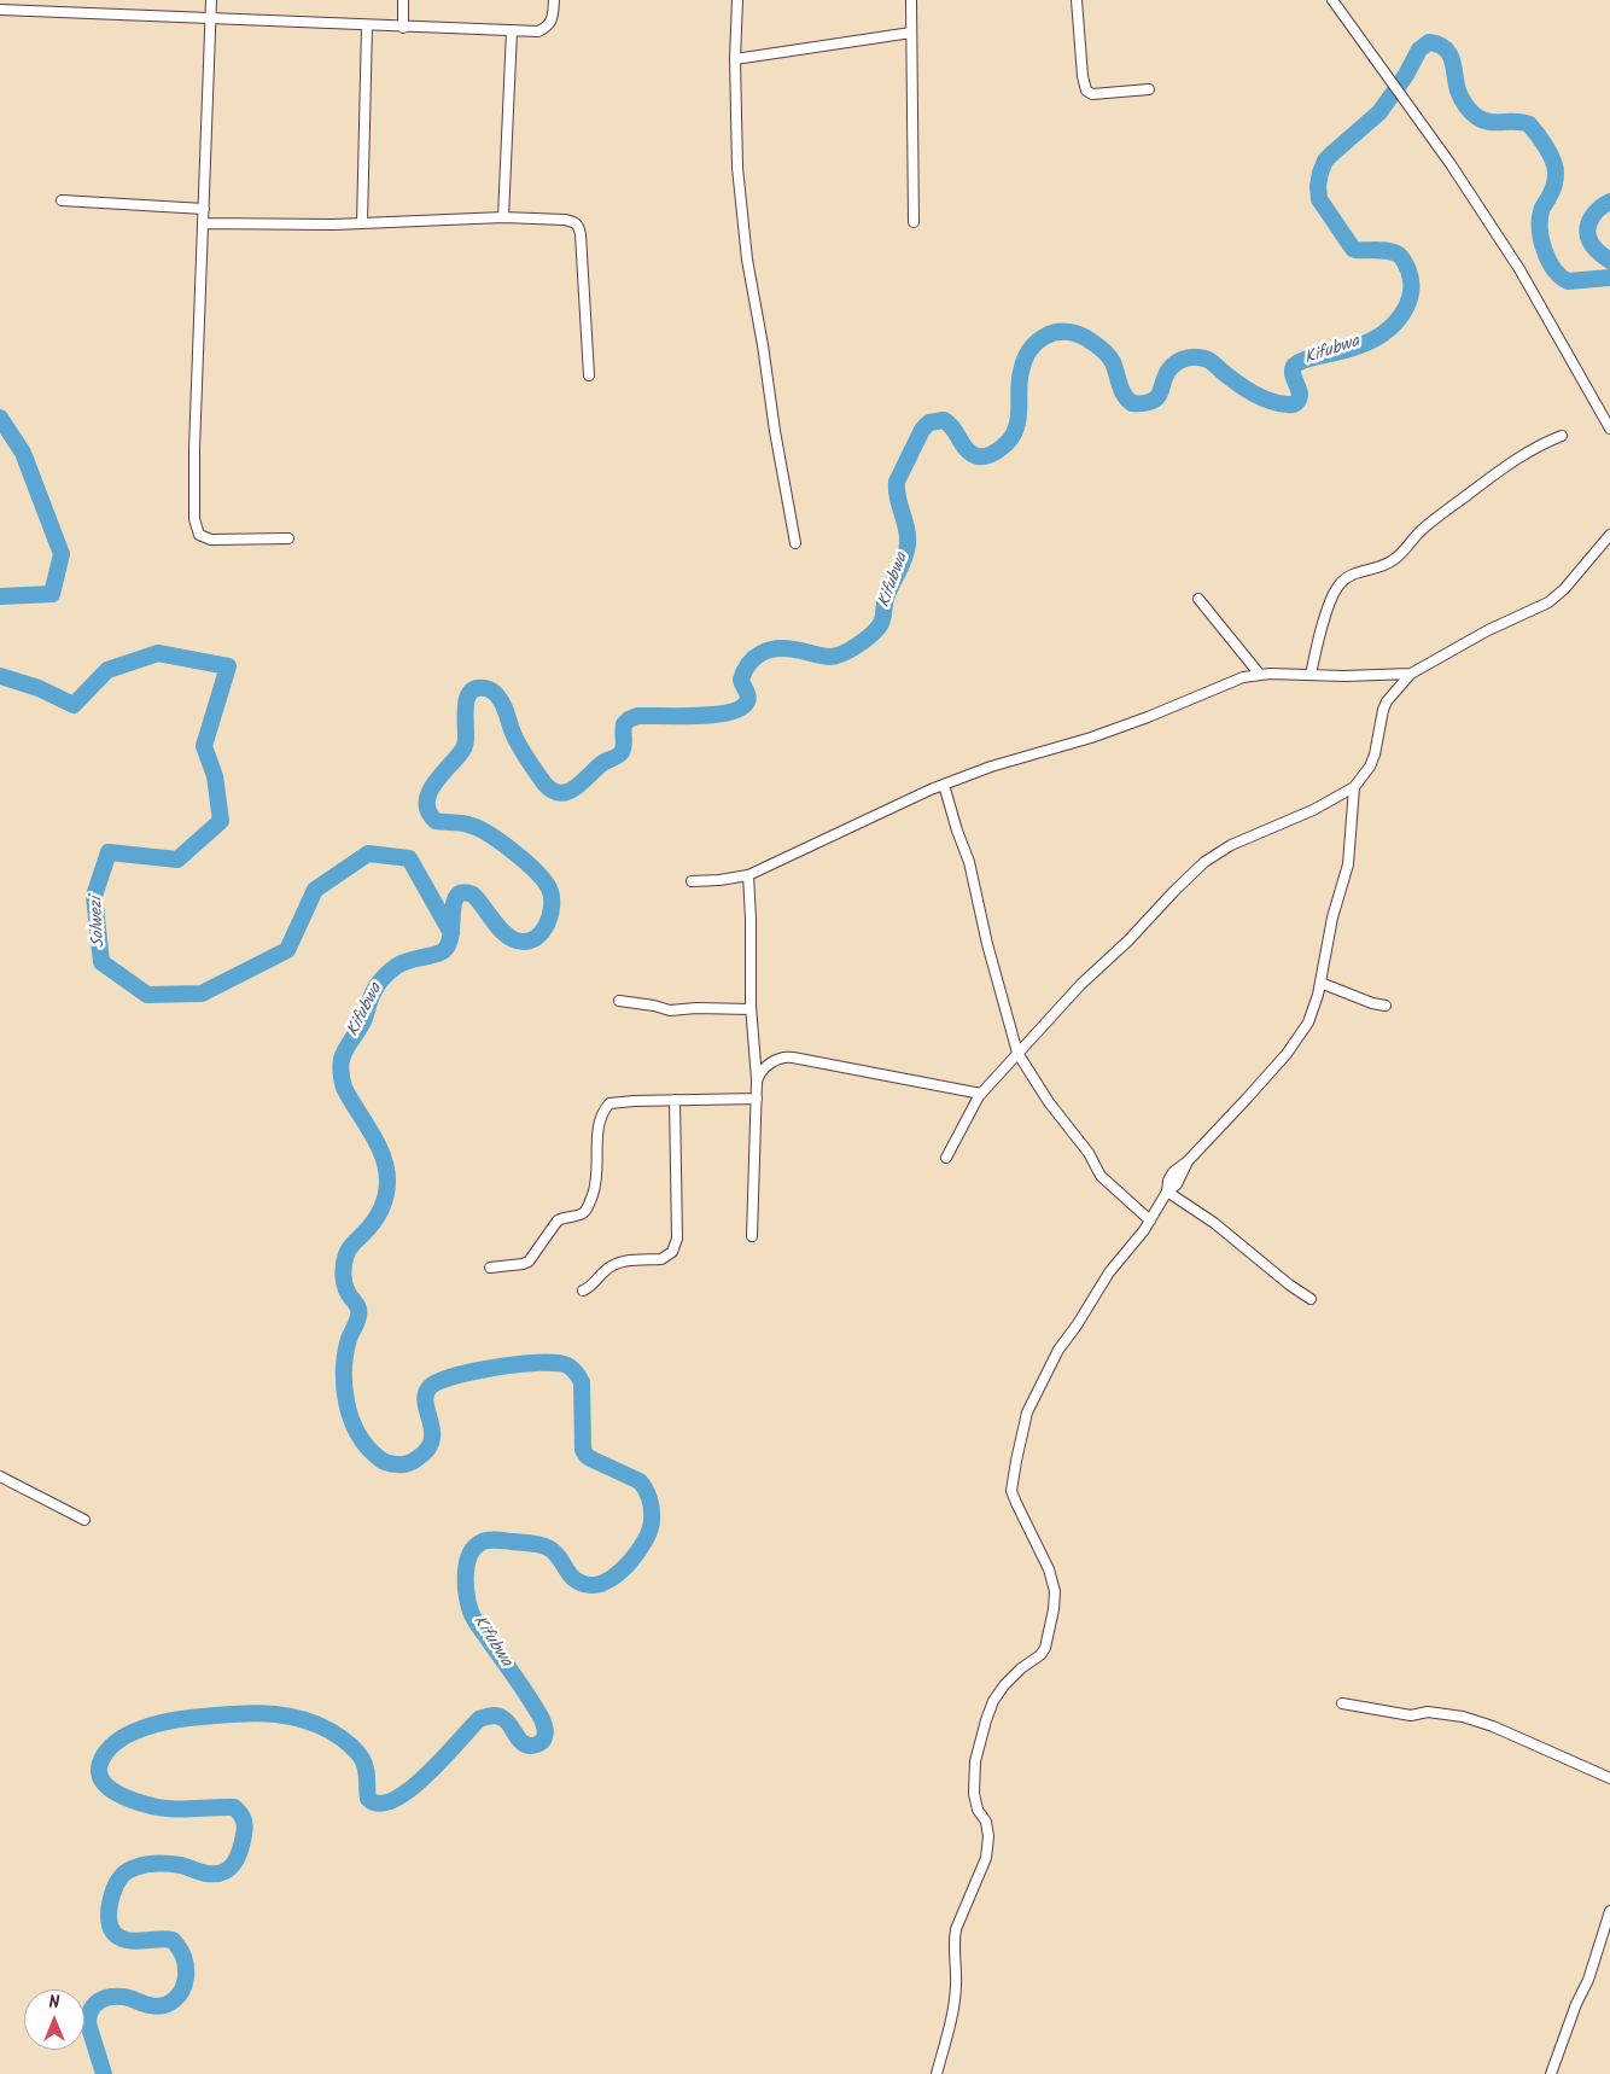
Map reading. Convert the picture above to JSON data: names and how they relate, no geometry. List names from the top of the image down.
{
  "water": ["Kifubwa", "Solwezi"],
  "north": "top"
}
